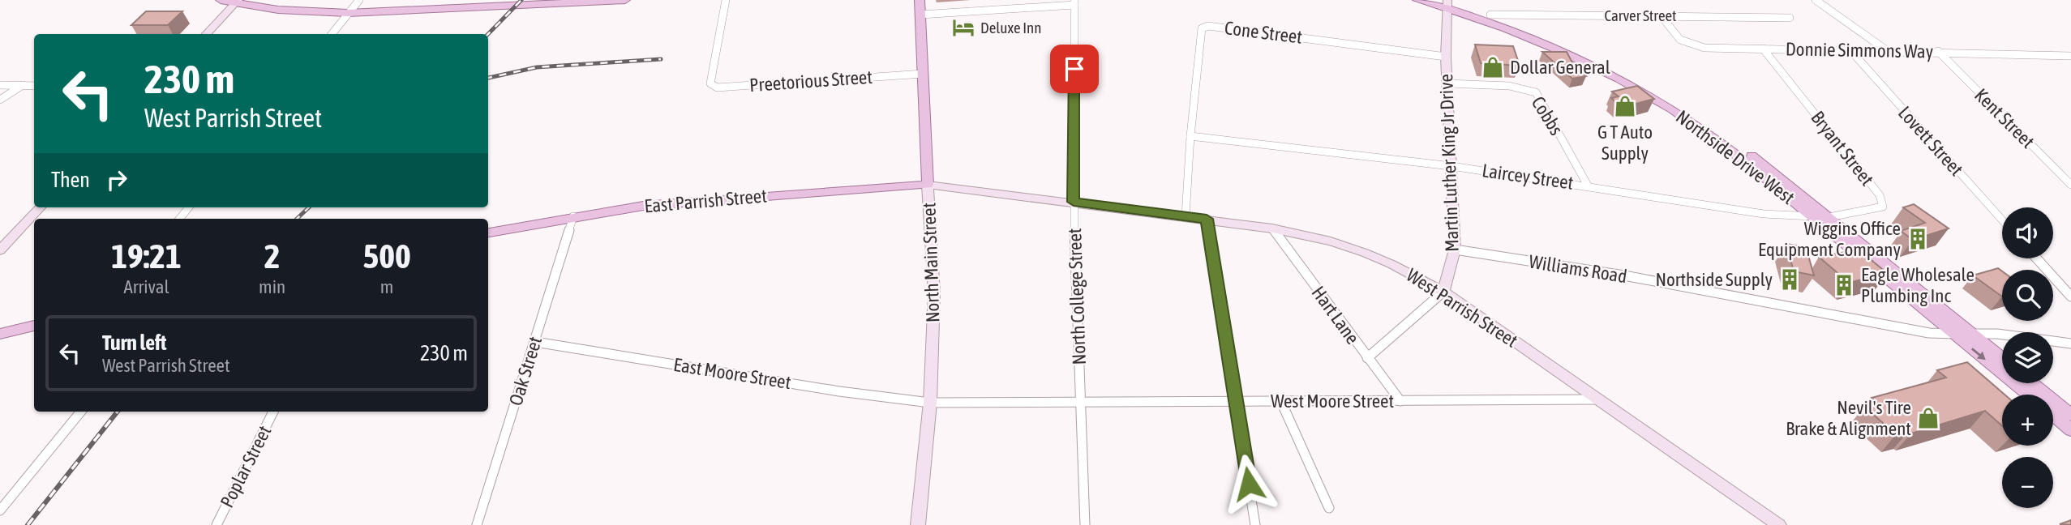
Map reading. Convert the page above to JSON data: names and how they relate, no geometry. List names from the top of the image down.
{
  "streets": {
    "main road": ["Northside Drive West", "East Parrish Street", "North Main Street"],
    "street": [
      "Carver Street",
      "Cone Street",
      "Donnie Simmons Way",
      "Preetorious Street",
      "Cobbs",
      "Kent Street",
      "Lovett Street",
      "Bryant Street",
      "Martin Luther King Jr Drive",
      "Laircey Street",
      "Williams Road",
      "North College Street",
      "West Parrish Street",
      "Hart Lane",
      "Oak Street",
      "East Moore Street",
      "West Moore Street",
      "Poplar Street"
    ]
  },
  "crossings": [
    ["Carver Street", "Donnie Simmons Way"],
    ["Carver Street", "Northside Drive West"],
    ["Cone Street", "Martin Luther King Jr Drive"],
    ["Cone Street", "Laircey Street"],
    ["Cone Street", "West Parrish Street"],
    ["Donnie Simmons Way", "Kent Street"],
    ["Donnie Simmons Way", "Lovett Street"],
    ["Donnie Simmons Way", "Bryant Street"],
    ["Preetorious Street", "North Main Street"],
    ["Cobbs", "Martin Luther King Jr Drive"],
    ["Cobbs", "Laircey Street"],
    ["Bryant Street", "Northside Drive West"],
    ["Bryant Street", "Laircey Street"],
    ["Northside Drive West", "Martin Luther King Jr Drive"],
    ["Northside Drive West", "Laircey Street"],
    ["Northside Drive West", "Williams Road"],
    ["Martin Luther King Jr Drive", "Laircey Street"],
    ["Martin Luther King Jr Drive", "Williams Road"],
    ["Martin Luther King Jr Drive", "West Parrish Street"],
    ["East Parrish Street", "North Main Street"],
    ["East Parrish Street", "West Parrish Street"],
    ["East Parrish Street", "Oak Street"],
    ["North Main Street", "West Parrish Street"],
    ["North Main Street", "East Moore Street"],
    ["North Main Street", "West Moore Street"],
    ["North College Street", "West Parrish Street"],
    ["North College Street", "West Moore Street"],
    ["West Parrish Street", "Hart Lane"],
    ["West Parrish Street", "West Moore Street"],
    ["Hart Lane", "West Moore Street"],
    ["Oak Street", "East Moore Street"],
    ["East Moore Street", "West Moore Street"]
  ],
  "places": {
    "hotel": ["Deluxe Inn"],
    "shop": ["Dollar General", "G T Auto Supply", "Nevil's Tire Brake & Alignment"],
    "building": ["Wiggins Office Equipment Company", "Northside Supply", "Eagle Wholesale Plumbing Inc"]
  },
  "page": {
    "turn": ["230 m", "West Parrish Street"],
    "then": "Then",
    "map_buttons": ["+", "−"],
    "eta": [
      "19:21",
      "Arrival",
      "2",
      "min",
      "500",
      "m"
    ],
    "list": [
      {
        "name": "Turn left",
        "note": "West Parrish Street",
        "value": "230 m"
      }
    ]
  }
}
